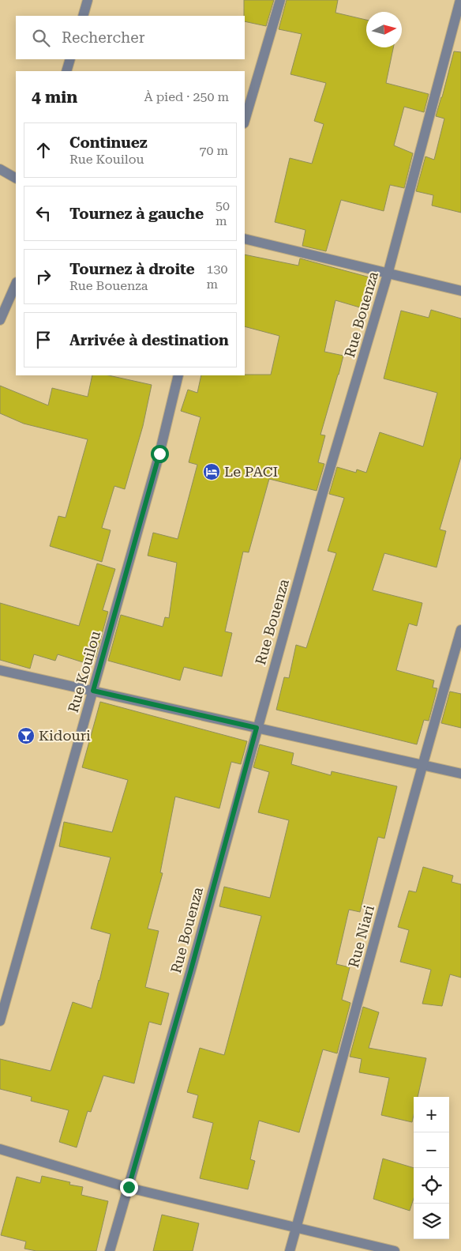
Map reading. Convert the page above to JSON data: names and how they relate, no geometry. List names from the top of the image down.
{
  "streets": {
    "street": ["Rue Bouenza", "Rue Kouilou", "Rue Niari"]
  },
  "places": {
    "hotel": ["Le PACI"],
    "bar": ["Kidouri"]
  },
  "north": "right",
  "page": {
    "search": "Rechercher",
    "heading": ["4 min", "À pied · 250 m"],
    "list": [
      ["Continuez", "Rue Kouilou", "70 m"],
      ["Tournez à gauche", "50 m"],
      ["Tournez à droite", "Rue Bouenza", "130 m"],
      "Arrivée à destination"
    ],
    "map_buttons": ["+", "−"]
  }
}
